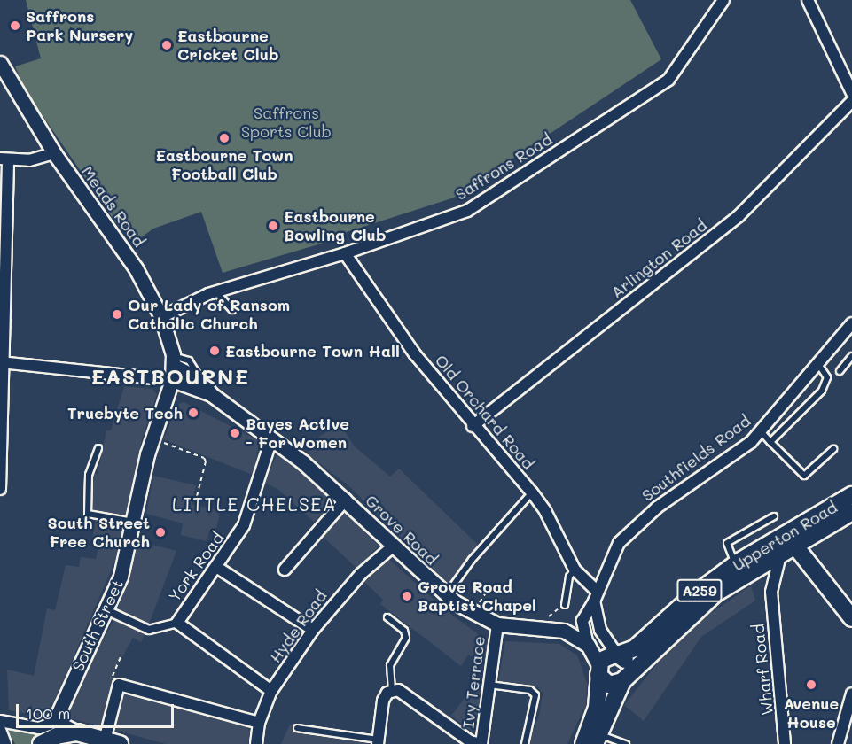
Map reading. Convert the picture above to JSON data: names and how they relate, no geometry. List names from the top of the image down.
{
  "streets": {
    "main road": ["Upperton Road", "A259"],
    "street": [
      "Saffrons Road",
      "Meads Road",
      "Arlington Road",
      "Old Orchard Road",
      "Southfields Road",
      "Grove Road",
      "York Road",
      "South Street",
      "Hyde Road",
      "Wharf Road",
      "Ivy Terrace"
    ]
  },
  "crossings": [
    ["Saffrons Road", "Meads Road"],
    ["Saffrons Road", "Old Orchard Road"],
    ["Meads Road", "Grove Road"],
    ["Meads Road", "South Street"],
    ["Arlington Road", "Old Orchard Road"],
    ["Old Orchard Road", "Southfields Road"],
    ["Southfields Road", "Grove Road"],
    ["Southfields Road", "Upperton Road"],
    ["Southfields Road", "A259"],
    ["Grove Road", "York Road"],
    ["Grove Road", "South Street"],
    ["Grove Road", "Hyde Road"],
    ["Grove Road", "Ivy Terrace"],
    ["Upperton Road", "A259"],
    ["Upperton Road", "Wharf Road"]
  ],
  "districts": ["EASTBOURNE", "LITTLE CHELSEA"],
  "parks": ["Saffrons Sports Club"],
  "places": [
    "Saffrons Park Nursery",
    "Eastbourne Cricket Club",
    "Eastbourne Town Football Club",
    "Eastbourne Bowling Club",
    "Our Lady of Ransom Catholic Church",
    "Eastbourne Town Hall",
    "Truebyte Tech",
    "Bayes Active - For Women",
    "South Street Free Church",
    "Grove Road Baptist Chapel",
    "Avenue House"
  ],
  "scale_bar": "100 m"
}
